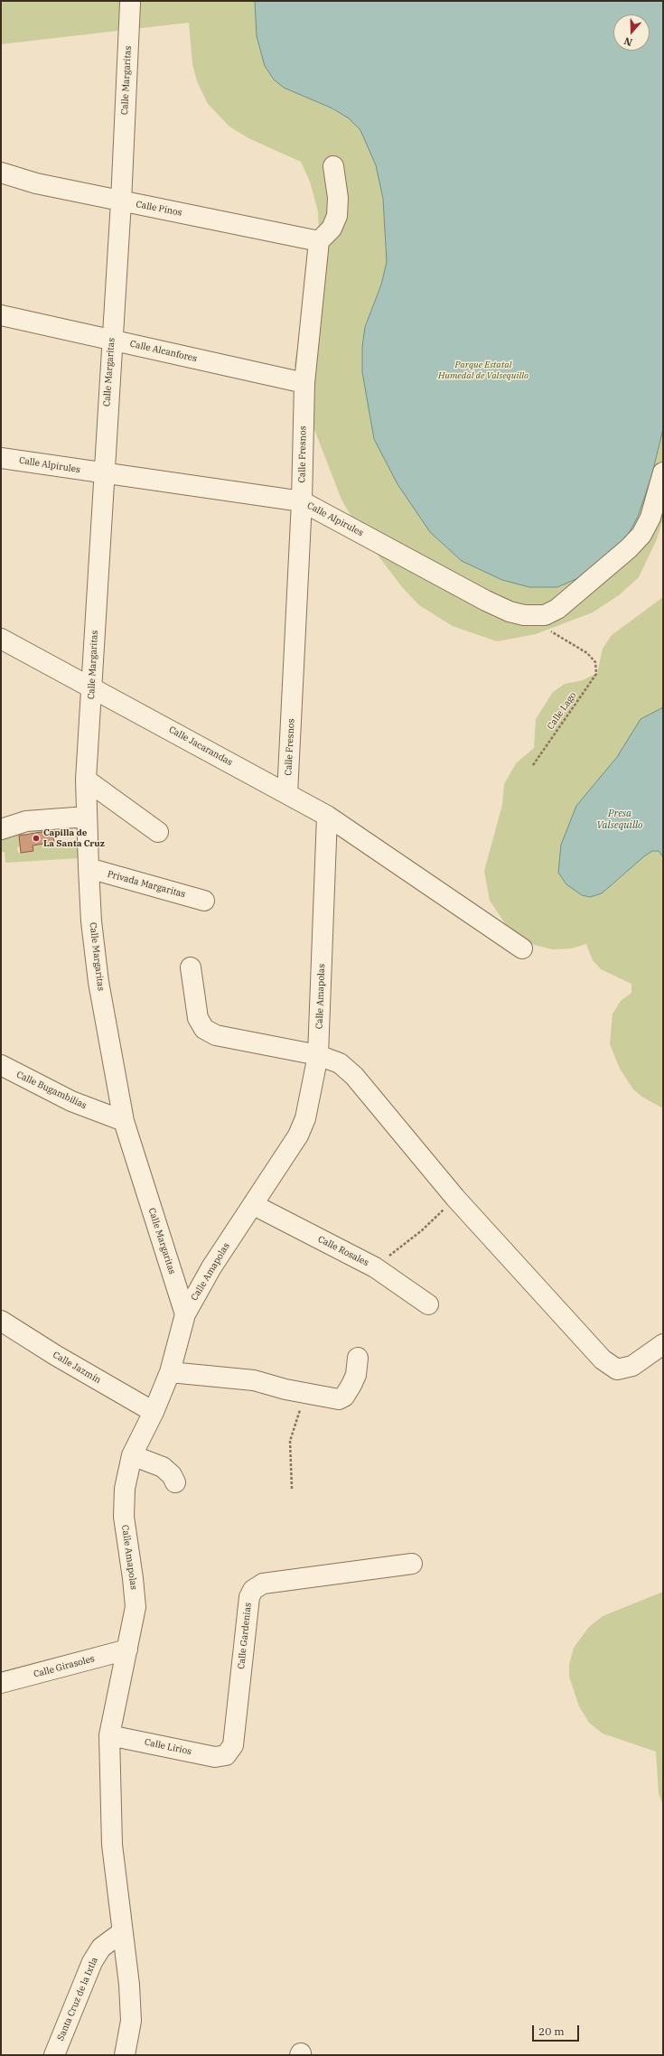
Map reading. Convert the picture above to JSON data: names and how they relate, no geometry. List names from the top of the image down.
{
  "streets": {
    "street": [
      "Calle Margaritas",
      "Calle Pinos",
      "Calle Alcanfores",
      "Calle Fresnos",
      "Calle Alpirules",
      "Calle Jacarandas",
      "Privada Margaritas",
      "Calle Amapolas",
      "Calle Bugambilias",
      "Calle Rosales",
      "Calle Jazmín",
      "Calle Gardenias",
      "Calle Girasoles",
      "Calle Lirios",
      "Santa Cruz de la Ixtla"
    ],
    "path": ["Calle Lago"]
  },
  "crossings": [
    ["Calle Margaritas", "Calle Pinos"],
    ["Calle Margaritas", "Calle Alcanfores"],
    ["Calle Margaritas", "Calle Alpirules"],
    ["Calle Margaritas", "Calle Jacarandas"],
    ["Calle Margaritas", "Privada Margaritas"],
    ["Calle Margaritas", "Calle Amapolas"],
    ["Calle Margaritas", "Calle Bugambilias"],
    ["Calle Pinos", "Calle Fresnos"],
    ["Calle Alcanfores", "Calle Fresnos"],
    ["Calle Fresnos", "Calle Alpirules"],
    ["Calle Fresnos", "Calle Jacarandas"],
    ["Calle Jacarandas", "Calle Amapolas"],
    ["Calle Amapolas", "Calle Rosales"],
    ["Calle Amapolas", "Calle Jazmín"],
    ["Calle Amapolas", "Calle Girasoles"],
    ["Calle Amapolas", "Calle Lirios"],
    ["Calle Amapolas", "Santa Cruz de la Ixtla"],
    ["Calle Gardenias", "Calle Lirios"]
  ],
  "water": ["Presa Valsequillo"],
  "parks": ["Parque Estatal Humedal de Valsequillo"],
  "places": ["Capilla de La Santa Cruz"],
  "scale_bar": "20 m",
  "north": "bottom"
}
